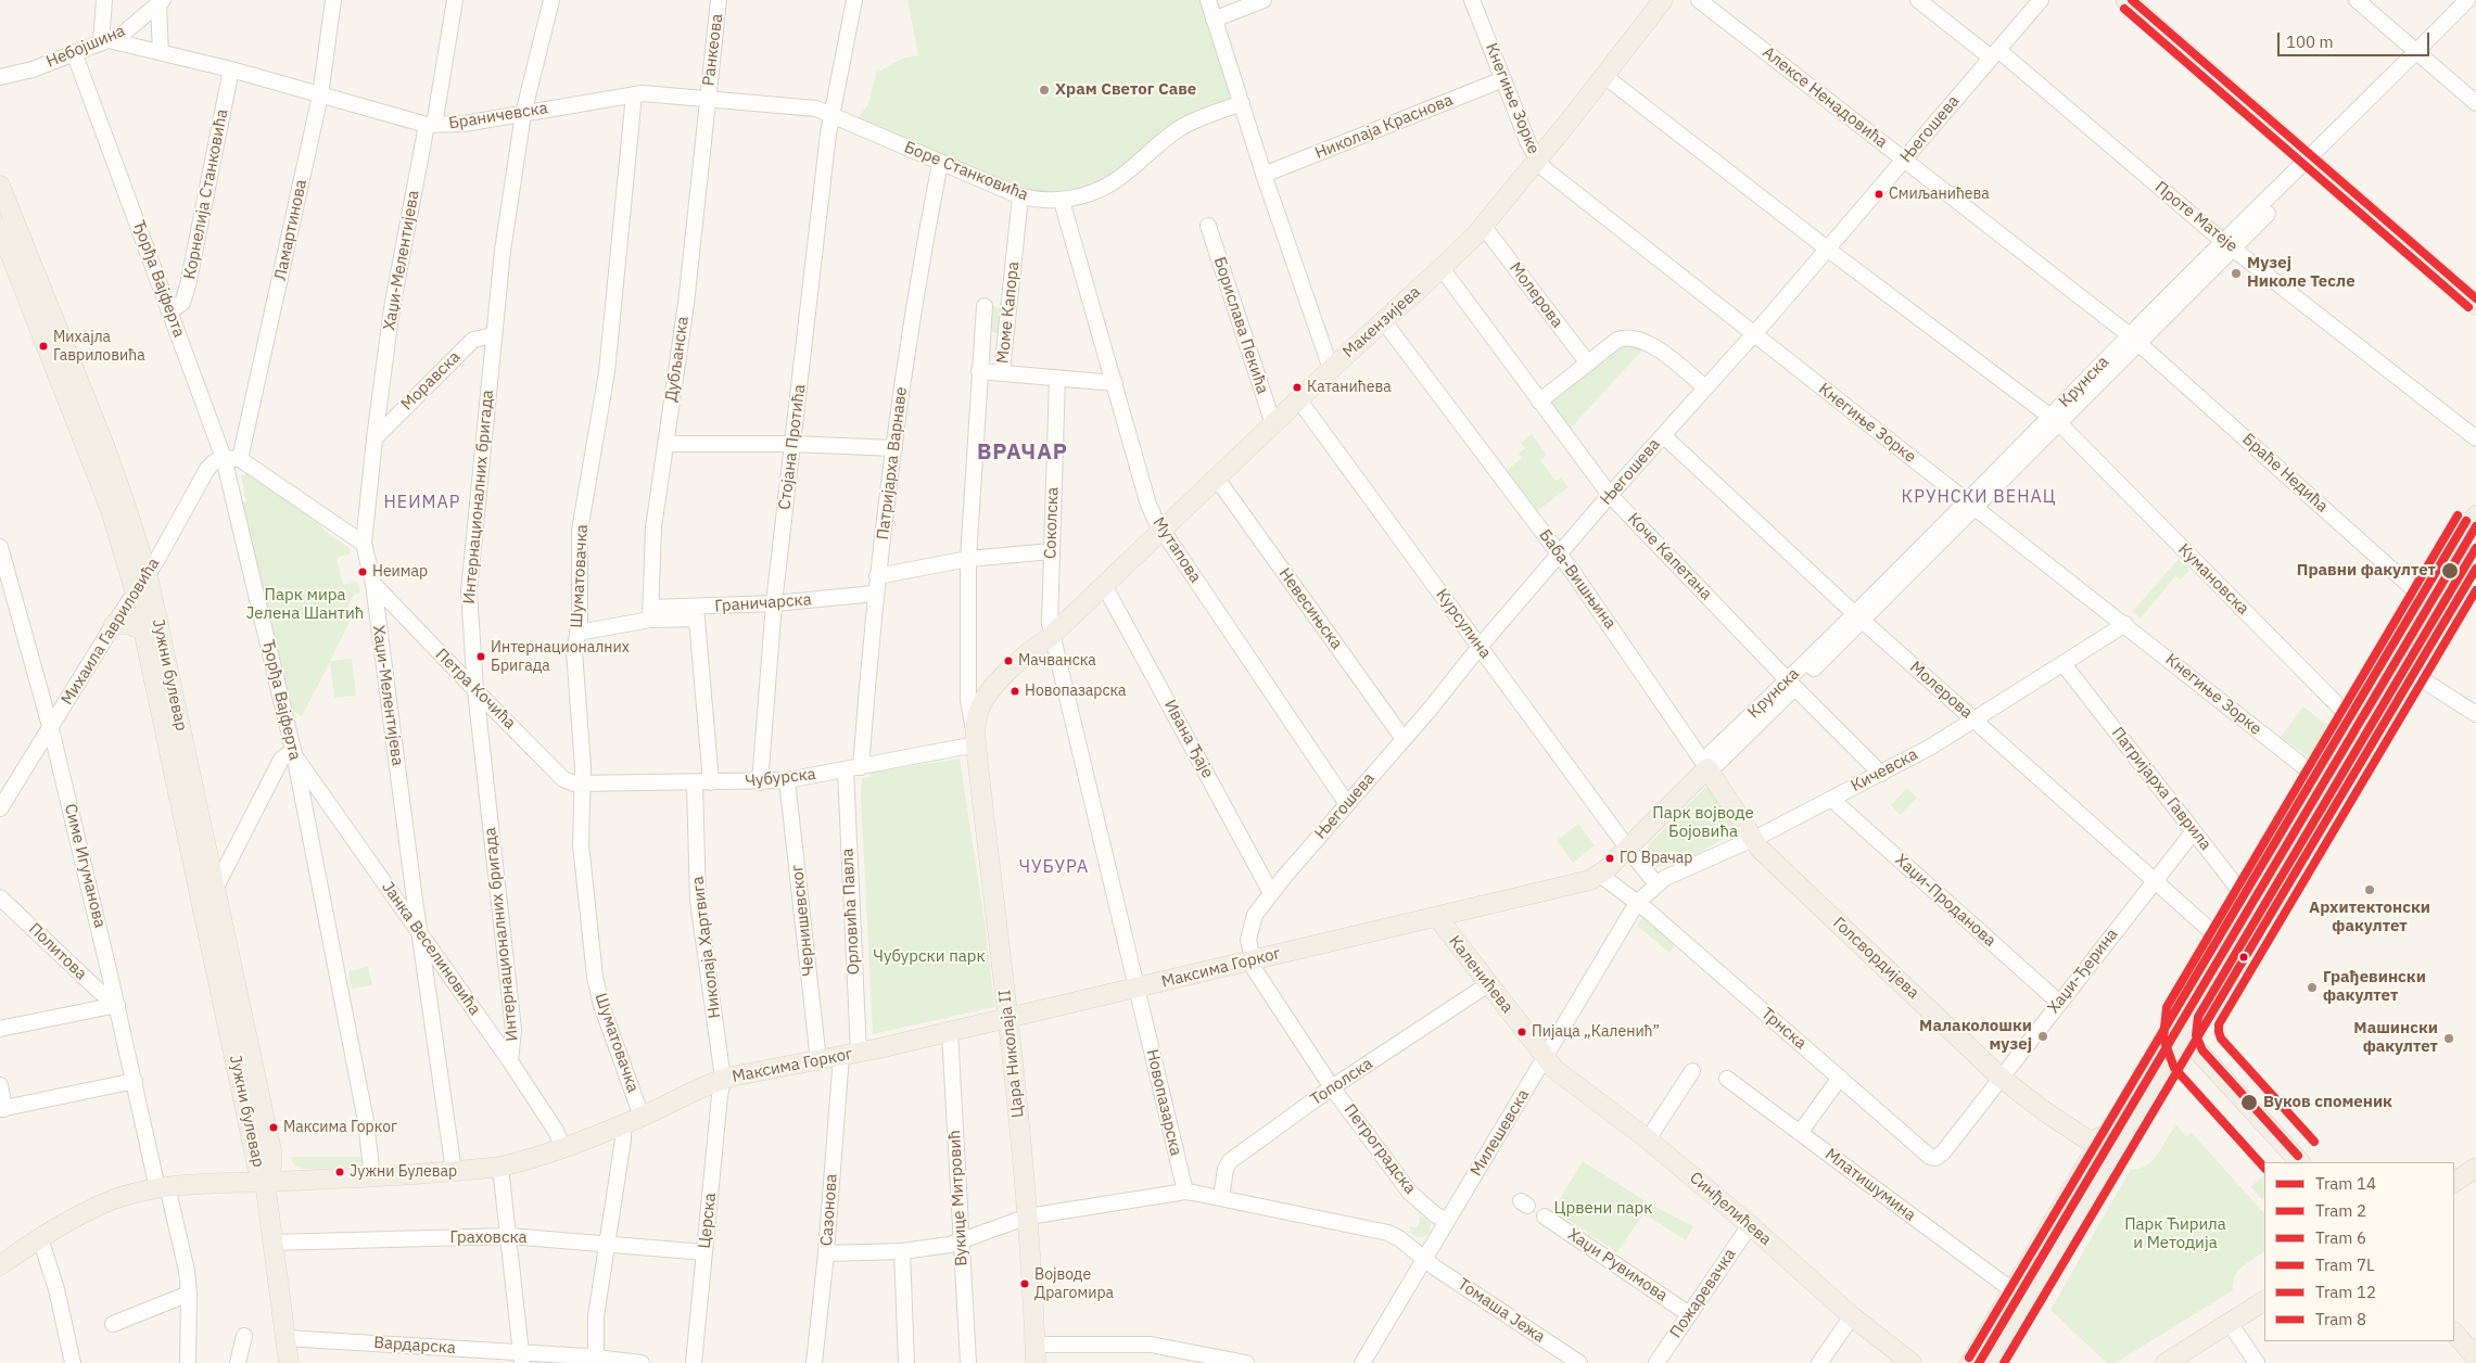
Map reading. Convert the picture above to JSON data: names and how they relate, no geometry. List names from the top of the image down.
{
  "streets": {
    "main road": [
      "Макензијева",
      "Крунска",
      "Баба-Вишњина",
      "Јужни булевар",
      "Голсвордијева",
      "Максима Горког",
      "Каленићева",
      "Цара Николаја II",
      "Синђелићева"
    ],
    "street": [
      "Небојшина",
      "Ранкеова",
      "Алексе Ненадовића",
      "Кнегиње Зорке",
      "Браничевска",
      "Николаја Краснова",
      "Његошева",
      "Боре Станковића",
      "Корнелија Станковића",
      "Проте Матеје",
      "Ламартинова",
      "Хаџи-Мелентијева",
      "Ђорђа Вајферта",
      "Молерова",
      "Моме Капора",
      "Борислава Пекића",
      "Дубљанска",
      "Моравска",
      "Стојана Протића",
      "Патријарха Варнаве",
      "Браће Недића",
      "Интернационалних бригада",
      "Соколска",
      "Мутапова",
      "Коче Капетана",
      "Шуматовачка",
      "Кумановска",
      "Граничарска",
      "Невесињска",
      "Курсулина",
      "Михаила Гавриловића",
      "Петра Кочића",
      "Ивана Ђаје",
      "Кичевска",
      "Чубурска",
      "Патријарха Гаврила",
      "Симе Игуманова",
      "Хаџи-Проданова",
      "Орловића Павла",
      "Чернишевског",
      "Николаја Хартвига",
      "Јанка Веселиновића",
      "Политова",
      "Хаџи-Ђерина",
      "Трнска",
      "Тополска",
      "Новопазарска",
      "Милешевска",
      "Петроградска",
      "Млатишумина",
      "Вукице Митровић",
      "Сазонова",
      "Церска",
      "Граховска",
      "Хаџи Рувимова",
      "Пожаревачка",
      "Томаша Јежа",
      "Вардарска"
    ]
  },
  "crossings": [
    ["Небојшина", "Браничевска"],
    ["Небојшина", "Ђорђа Вајферта"],
    ["Ранкеова", "Браничевска"],
    ["Ранкеова", "Дубљанска"],
    ["Алексе Ненадовића", "Његошева"],
    ["Алексе Ненадовића", "Крунска"],
    ["Алексе Ненадовића", "Браће Недића"],
    ["Кнегиње Зорке", "Николаја Краснова"],
    ["Кнегиње Зорке", "Његошева"],
    ["Кнегиње Зорке", "Макензијева"],
    ["Кнегиње Зорке", "Крунска"],
    ["Кнегиње Зорке", "Кичевска"],
    ["Браничевска", "Боре Станковића"],
    ["Браничевска", "Корнелија Станковића"],
    ["Браничевска", "Ламартинова"],
    ["Браничевска", "Хаџи-Мелентијева"],
    ["Браничевска", "Дубљанска"],
    ["Браничевска", "Стојана Протића"],
    ["Браничевска", "Интернационалних бригада"],
    ["Браничевска", "Шуматовачка"],
    ["Његошева", "Проте Матеје"],
    ["Његошева", "Молерова"],
    ["Његошева", "Мутапова"],
    ["Његошева", "Коче Капетана"],
    ["Његошева", "Баба-Вишњина"],
    ["Његошева", "Невесињска"],
    ["Његошева", "Курсулина"],
    ["Његошева", "Ивана Ђаје"],
    ["Његошева", "Максима Горког"],
    ["Његошева", "Петроградска"],
    ["Боре Станковића", "Моме Капора"],
    ["Боре Станковића", "Стојана Протића"],
    ["Боре Станковића", "Патријарха Варнаве"],
    ["Боре Станковића", "Мутапова"],
    ["Корнелија Станковића", "Ђорђа Вајферта"],
    ["Проте Матеје", "Крунска"],
    ["Хаџи-Мелентијева", "Моравска"],
    ["Хаџи-Мелентијева", "Петра Кочића"],
    ["Хаџи-Мелентијева", "Јанка Веселиновића"],
    ["Хаџи-Мелентијева", "Максима Горког"],
    ["Ђорђа Вајферта", "Михаила Гавриловића"],
    ["Ђорђа Вајферта", "Јанка Веселиновића"],
    ["Ђорђа Вајферта", "Максима Горког"],
    ["Молерова", "Макензијева"],
    ["Молерова", "Крунска"],
    ["Молерова", "Кичевска"],
    ["Молерова", "Хаџи-Ђерина"],
    ["Макензијева", "Борислава Пекића"],
    ["Макензијева", "Соколска"],
    ["Макензијева", "Мутапова"],
    ["Макензијева", "Коче Капетана"],
    ["Макензијева", "Невесињска"],
    ["Макензијева", "Курсулина"],
    ["Макензијева", "Ивана Ђаје"],
    ["Макензијева", "Чубурска"],
    ["Макензијева", "Цара Николаја II"],
    ["Макензијева", "Новопазарска"],
    ["Дубљанска", "Граничарска"],
    ["Моравска", "Интернационалних бригада"],
    ["Крунска", "Браће Недића"],
    ["Крунска", "Коче Капетана"],
    ["Крунска", "Баба-Вишњина"],
    ["Крунска", "Кумановска"],
    ["Крунска", "Курсулина"],
    ["Крунска", "Максима Горког"],
    ["Крунска", "Трнска"],
    ["Стојана Протића", "Граничарска"],
    ["Стојана Протића", "Чубурска"],
    ["Патријарха Варнаве", "Граничарска"],
    ["Патријарха Варнаве", "Чубурска"],
    ["Интернационалних бригада", "Петра Кочића"],
    ["Интернационалних бригада", "Јанка Веселиновића"],
    ["Соколска", "Новопазарска"],
    ["Коче Капетана", "Кичевска"],
    ["Шуматовачка", "Граничарска"],
    ["Шуматовачка", "Петра Кочића"],
    ["Шуматовачка", "Чубурска"],
    ["Шуматовачка", "Максима Горког"],
    ["Баба-Вишњина", "Кичевска"],
    ["Баба-Вишњина", "Голсвордијева"],
    ["Курсулина", "Кичевска"],
    ["Михаила Гавриловића", "Јужни булевар"],
    ["Михаила Гавриловића", "Симе Игуманова"],
    ["Јужни булевар", "Максима Горког"],
    ["Јужни булевар", "Граховска"],
    ["Јужни булевар", "Вардарска"],
    ["Петра Кочића", "Чубурска"],
    ["Кичевска", "Патријарха Гаврила"],
    ["Кичевска", "Хаџи-Проданова"],
    ["Кичевска", "Голсвордијева"],
    ["Кичевска", "Трнска"],
    ["Кичевска", "Милешевска"],
    ["Чубурска", "Орловића Павла"],
    ["Чубурска", "Чернишевског"],
    ["Чубурска", "Николаја Хартвига"],
    ["Чубурска", "Цара Николаја II"],
    ["Патријарха Гаврила", "Хаџи-Ђерина"],
    ["Симе Игуманова", "Политова"],
    ["Симе Игуманова", "Максима Горког"],
    ["Хаџи-Проданова", "Хаџи-Ђерина"],
    ["Орловића Павла", "Максима Горког"],
    ["Орловића Павла", "Сазонова"],
    ["Чернишевског", "Максима Горког"],
    ["Николаја Хартвига", "Максима Горког"],
    ["Николаја Хартвига", "Церска"],
    ["Јанка Веселиновића", "Максима Горког"],
    ["Голсвордијева", "Хаџи-Ђерина"],
    ["Максима Горког", "Каленићева"],
    ["Максима Горког", "Трнска"],
    ["Максима Горког", "Цара Николаја II"],
    ["Максима Горког", "Новопазарска"],
    ["Максима Горког", "Петроградска"],
    ["Максима Горког", "Вукице Митровић"],
    ["Максима Горког", "Сазонова"],
    ["Максима Горког", "Церска"],
    ["Хаџи-Ђерина", "Трнска"],
    ["Каленићева", "Тополска"],
    ["Каленићева", "Милешевска"],
    ["Каленићева", "Синђелићева"],
    ["Трнска", "Милешевска"],
    ["Тополска", "Петроградска"],
    ["Милешевска", "Петроградска"],
    ["Милешевска", "Синђелићева"],
    ["Милешевска", "Томаша Јежа"],
    ["Синђелићева", "Пожаревачка"],
    ["Церска", "Граховска"],
    ["Хаџи Рувимова", "Пожаревачка"]
  ],
  "districts": [
    "ВРАЧАР",
    "КРУНСКИ ВЕНАЦ",
    "НЕИМАР",
    "ЧУБУРА"
  ],
  "parks": [
    "Парк мира Јелена Шантић",
    "Парк војводе Бојовића",
    "Чубурски парк",
    "Црвени парк",
    "Парк Ћирила и Методија"
  ],
  "places": [
    "Храм Светог Саве",
    "Смиљанићева",
    "Музеј Николе Тесле",
    "Михајла Гавриловића",
    "Катанићева",
    "Правни факултет",
    "Неимар",
    "Интернационалних Бригада",
    "Мачванска",
    "Новопазарска",
    "ГО Врачар",
    "Архитектонски факултет",
    "Грађевински факултет",
    "Пијаца „Каленић”",
    "Малаколошки музеј",
    "Машински факултет",
    "Вуков споменик",
    "Максима Горког",
    "Јужни Булевар",
    "Војводе Драгомира"
  ],
  "lines": [
    "tram line 14",
    "tram line 2",
    "tram line 12",
    "tram line 6",
    "tram line 7L",
    "tram line 8"
  ],
  "legend": [
    "Tram 14",
    "Tram 2",
    "Tram 6",
    "Tram 7L",
    "Tram 12",
    "Tram 8"
  ],
  "scale_bar": "100 m"
}
